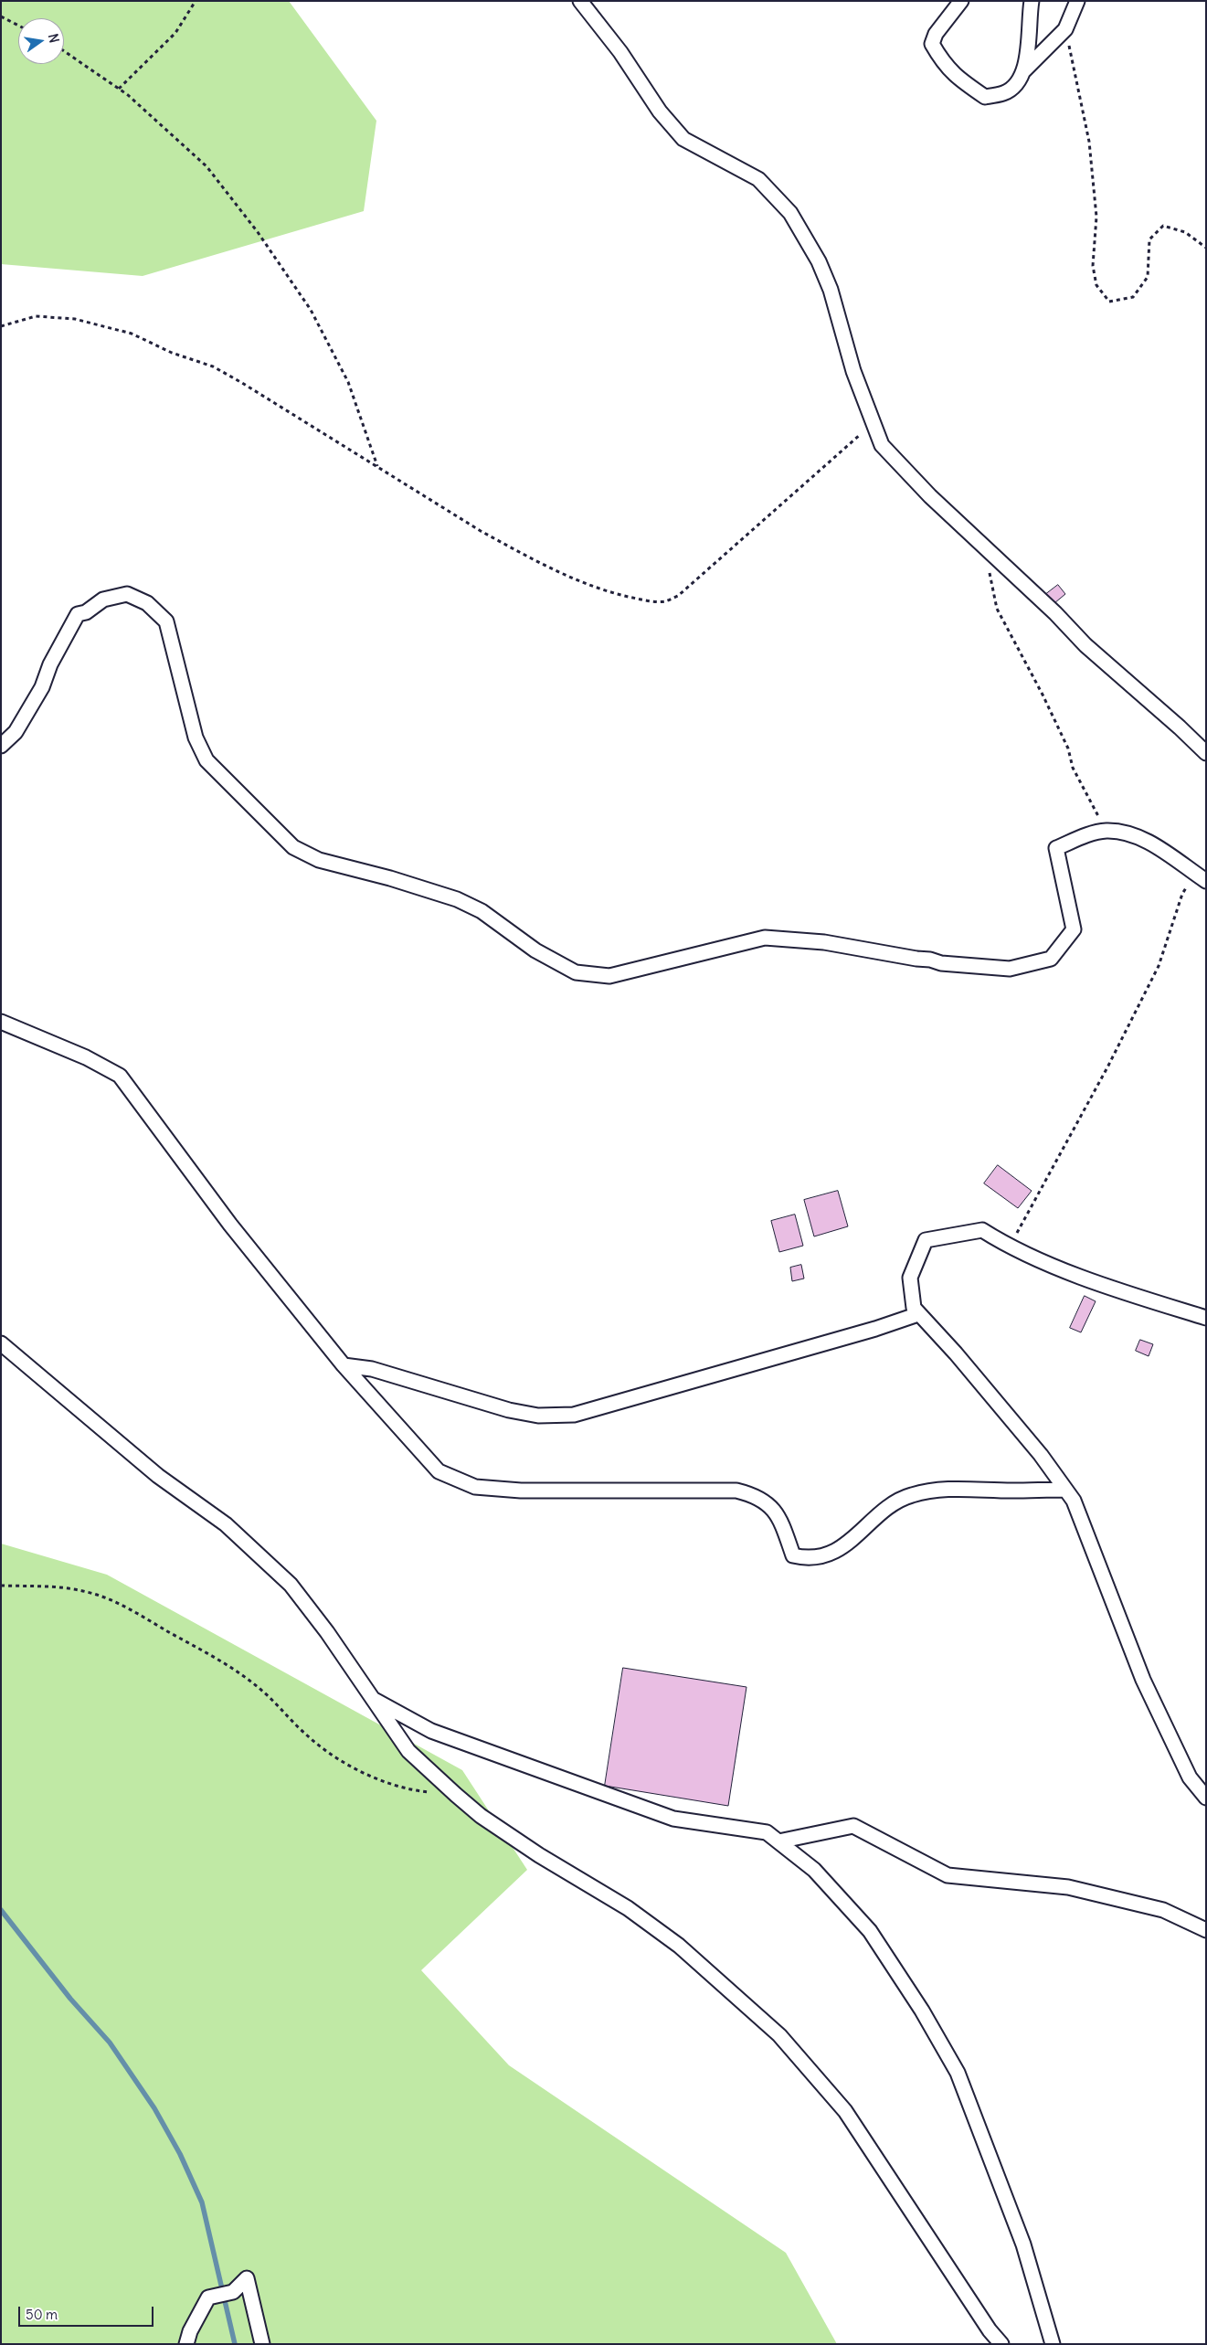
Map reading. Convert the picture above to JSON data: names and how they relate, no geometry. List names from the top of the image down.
{
  "scale_bar": "50 m",
  "north": "right"
}
